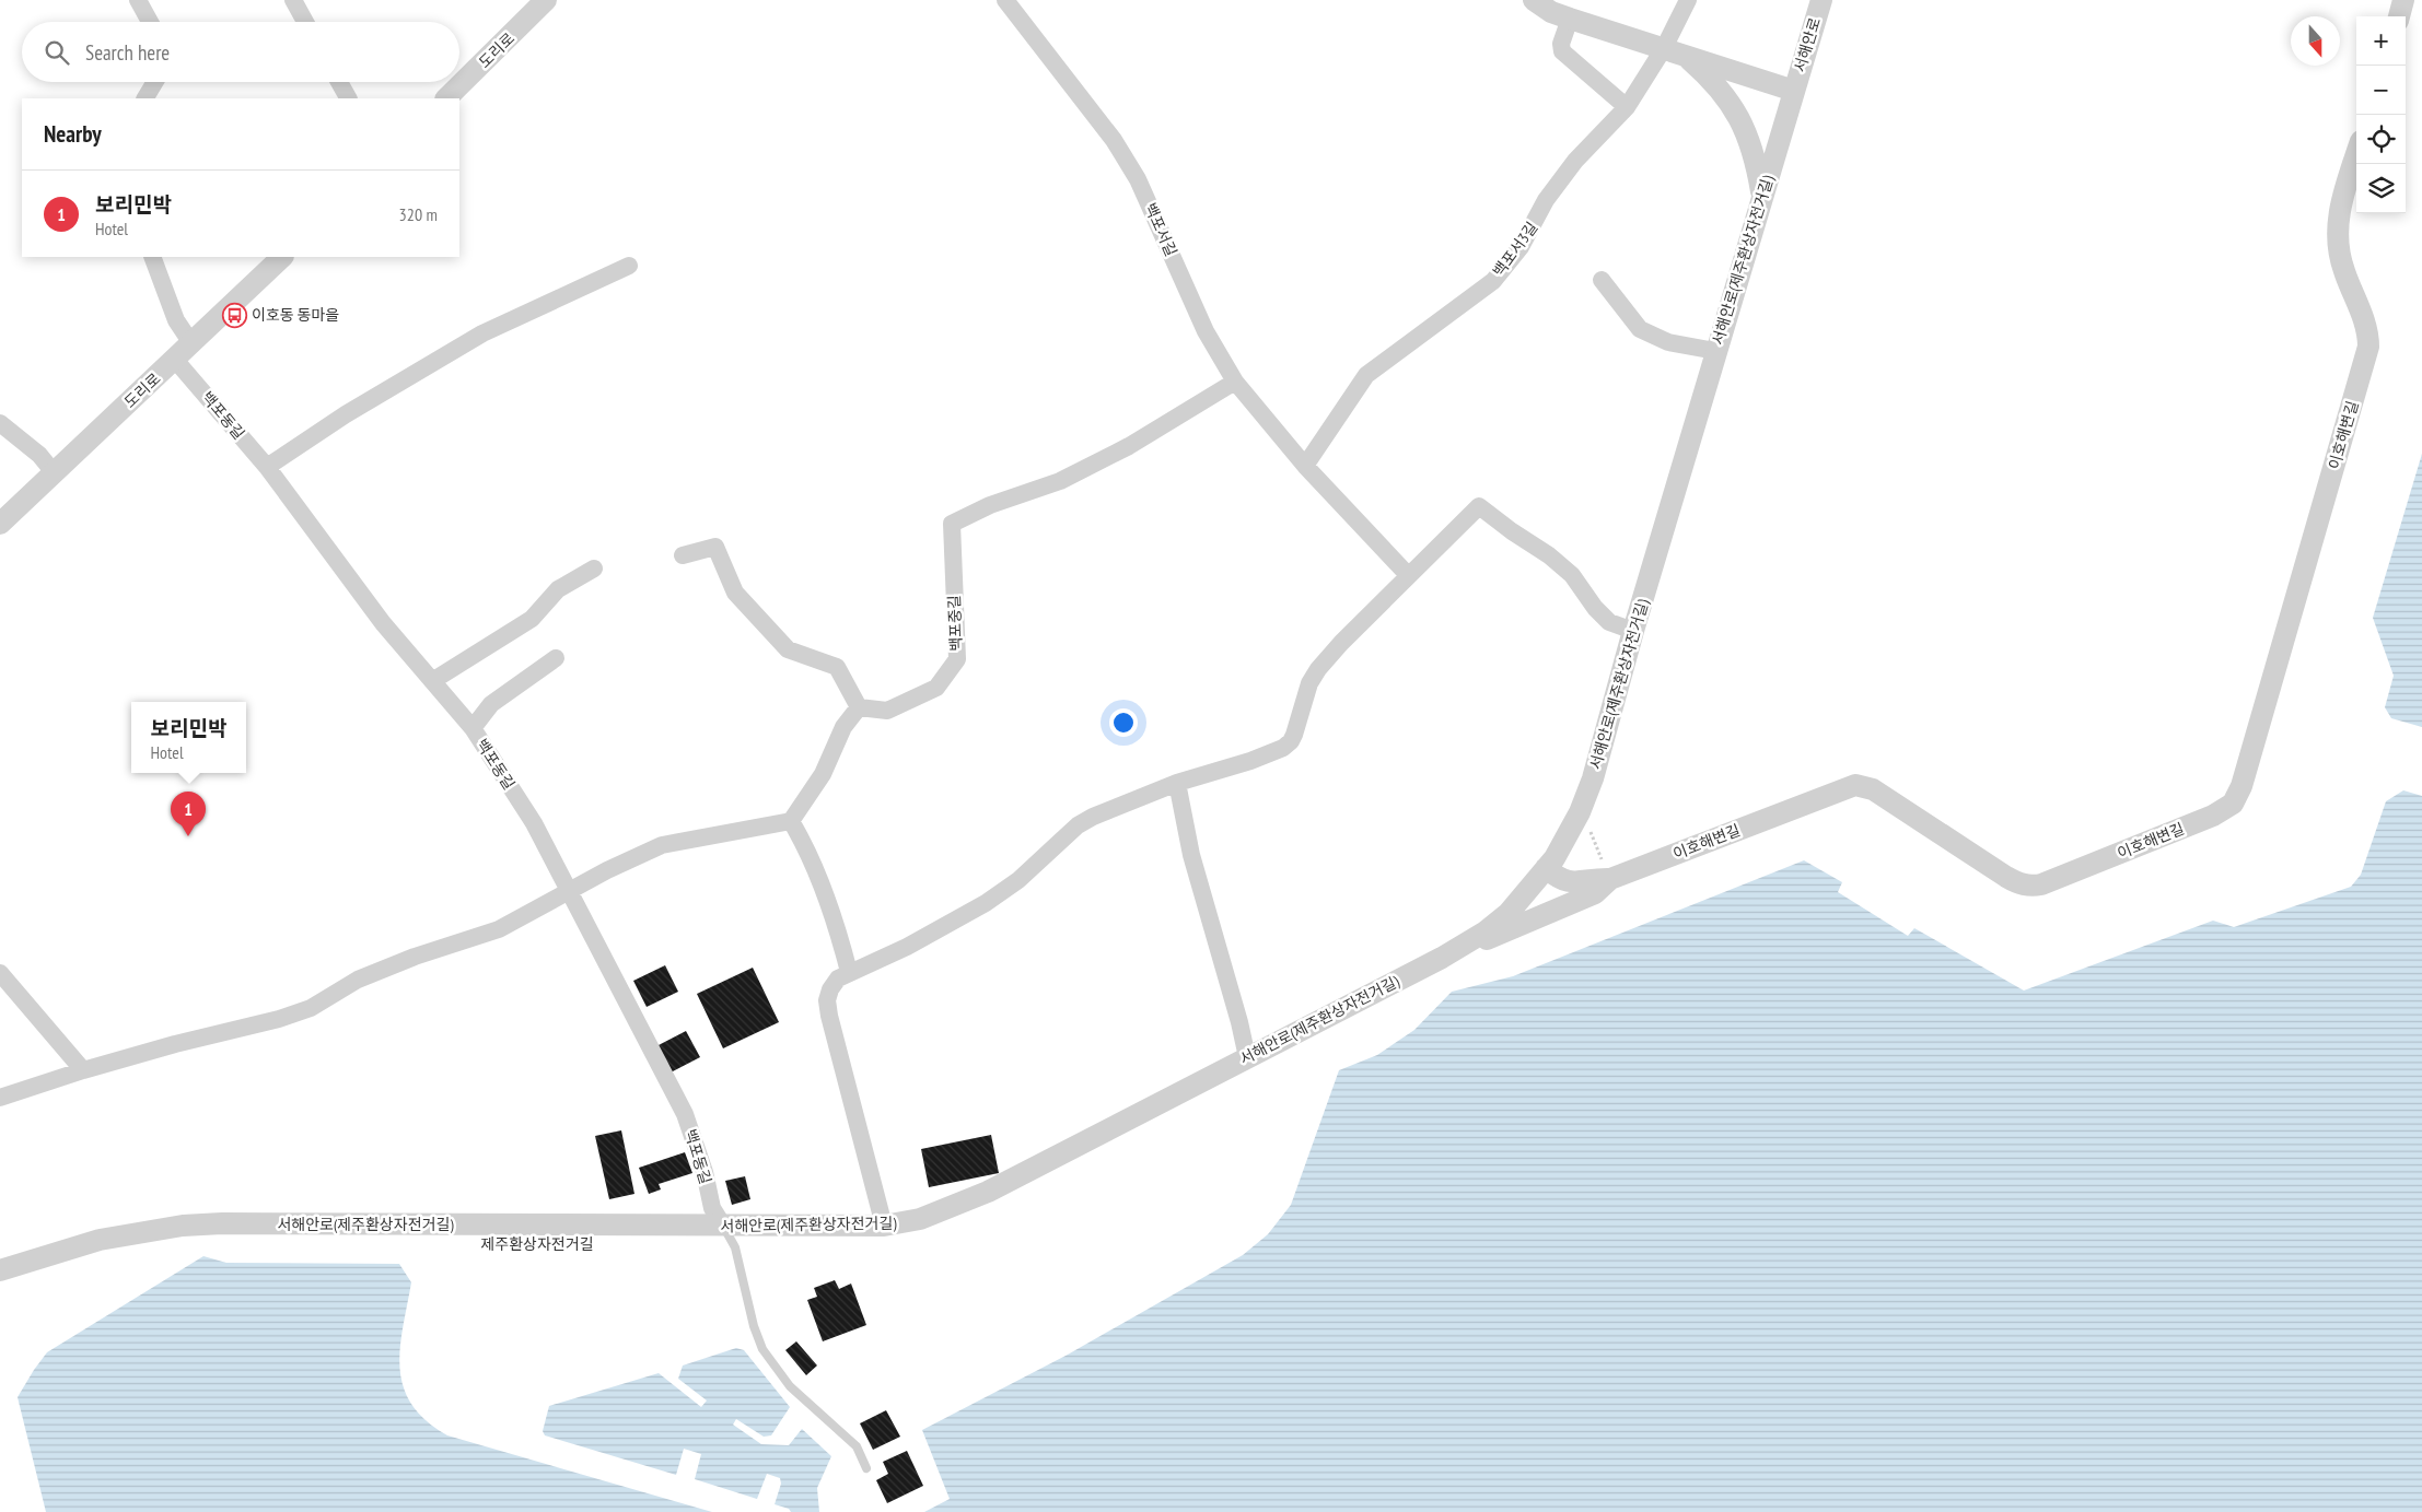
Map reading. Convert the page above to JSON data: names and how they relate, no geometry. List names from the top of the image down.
{
  "streets": {
    "street": [
      "서해안로",
      "도리로",
      "백포서길",
      "백포서3길",
      "서해안로(제주환상자전거길)",
      "백포동길",
      "이호해변길",
      "백포중길"
    ]
  },
  "crossings": [
    ["서해안로", "서해안로(제주환상자전거길)"],
    ["도리로", "백포동길"],
    ["백포서길", "백포서3길"],
    ["백포서길", "백포중길"],
    ["서해안로(제주환상자전거길)", "백포동길"],
    ["서해안로(제주환상자전거길)", "이호해변길"]
  ],
  "places": {
    "bus stop": ["이호동 동마을"]
  },
  "north": "bottom",
  "page": {
    "map_buttons": ["+", "−"],
    "search": "Search here",
    "heading": "Nearby",
    "list": [
      {
        "mark": "1",
        "name": "보리민박",
        "note": "Hotel",
        "value": "320 m"
      }
    ],
    "popup": ["보리민박", "Hotel"],
    "pins": "1"
  }
}
